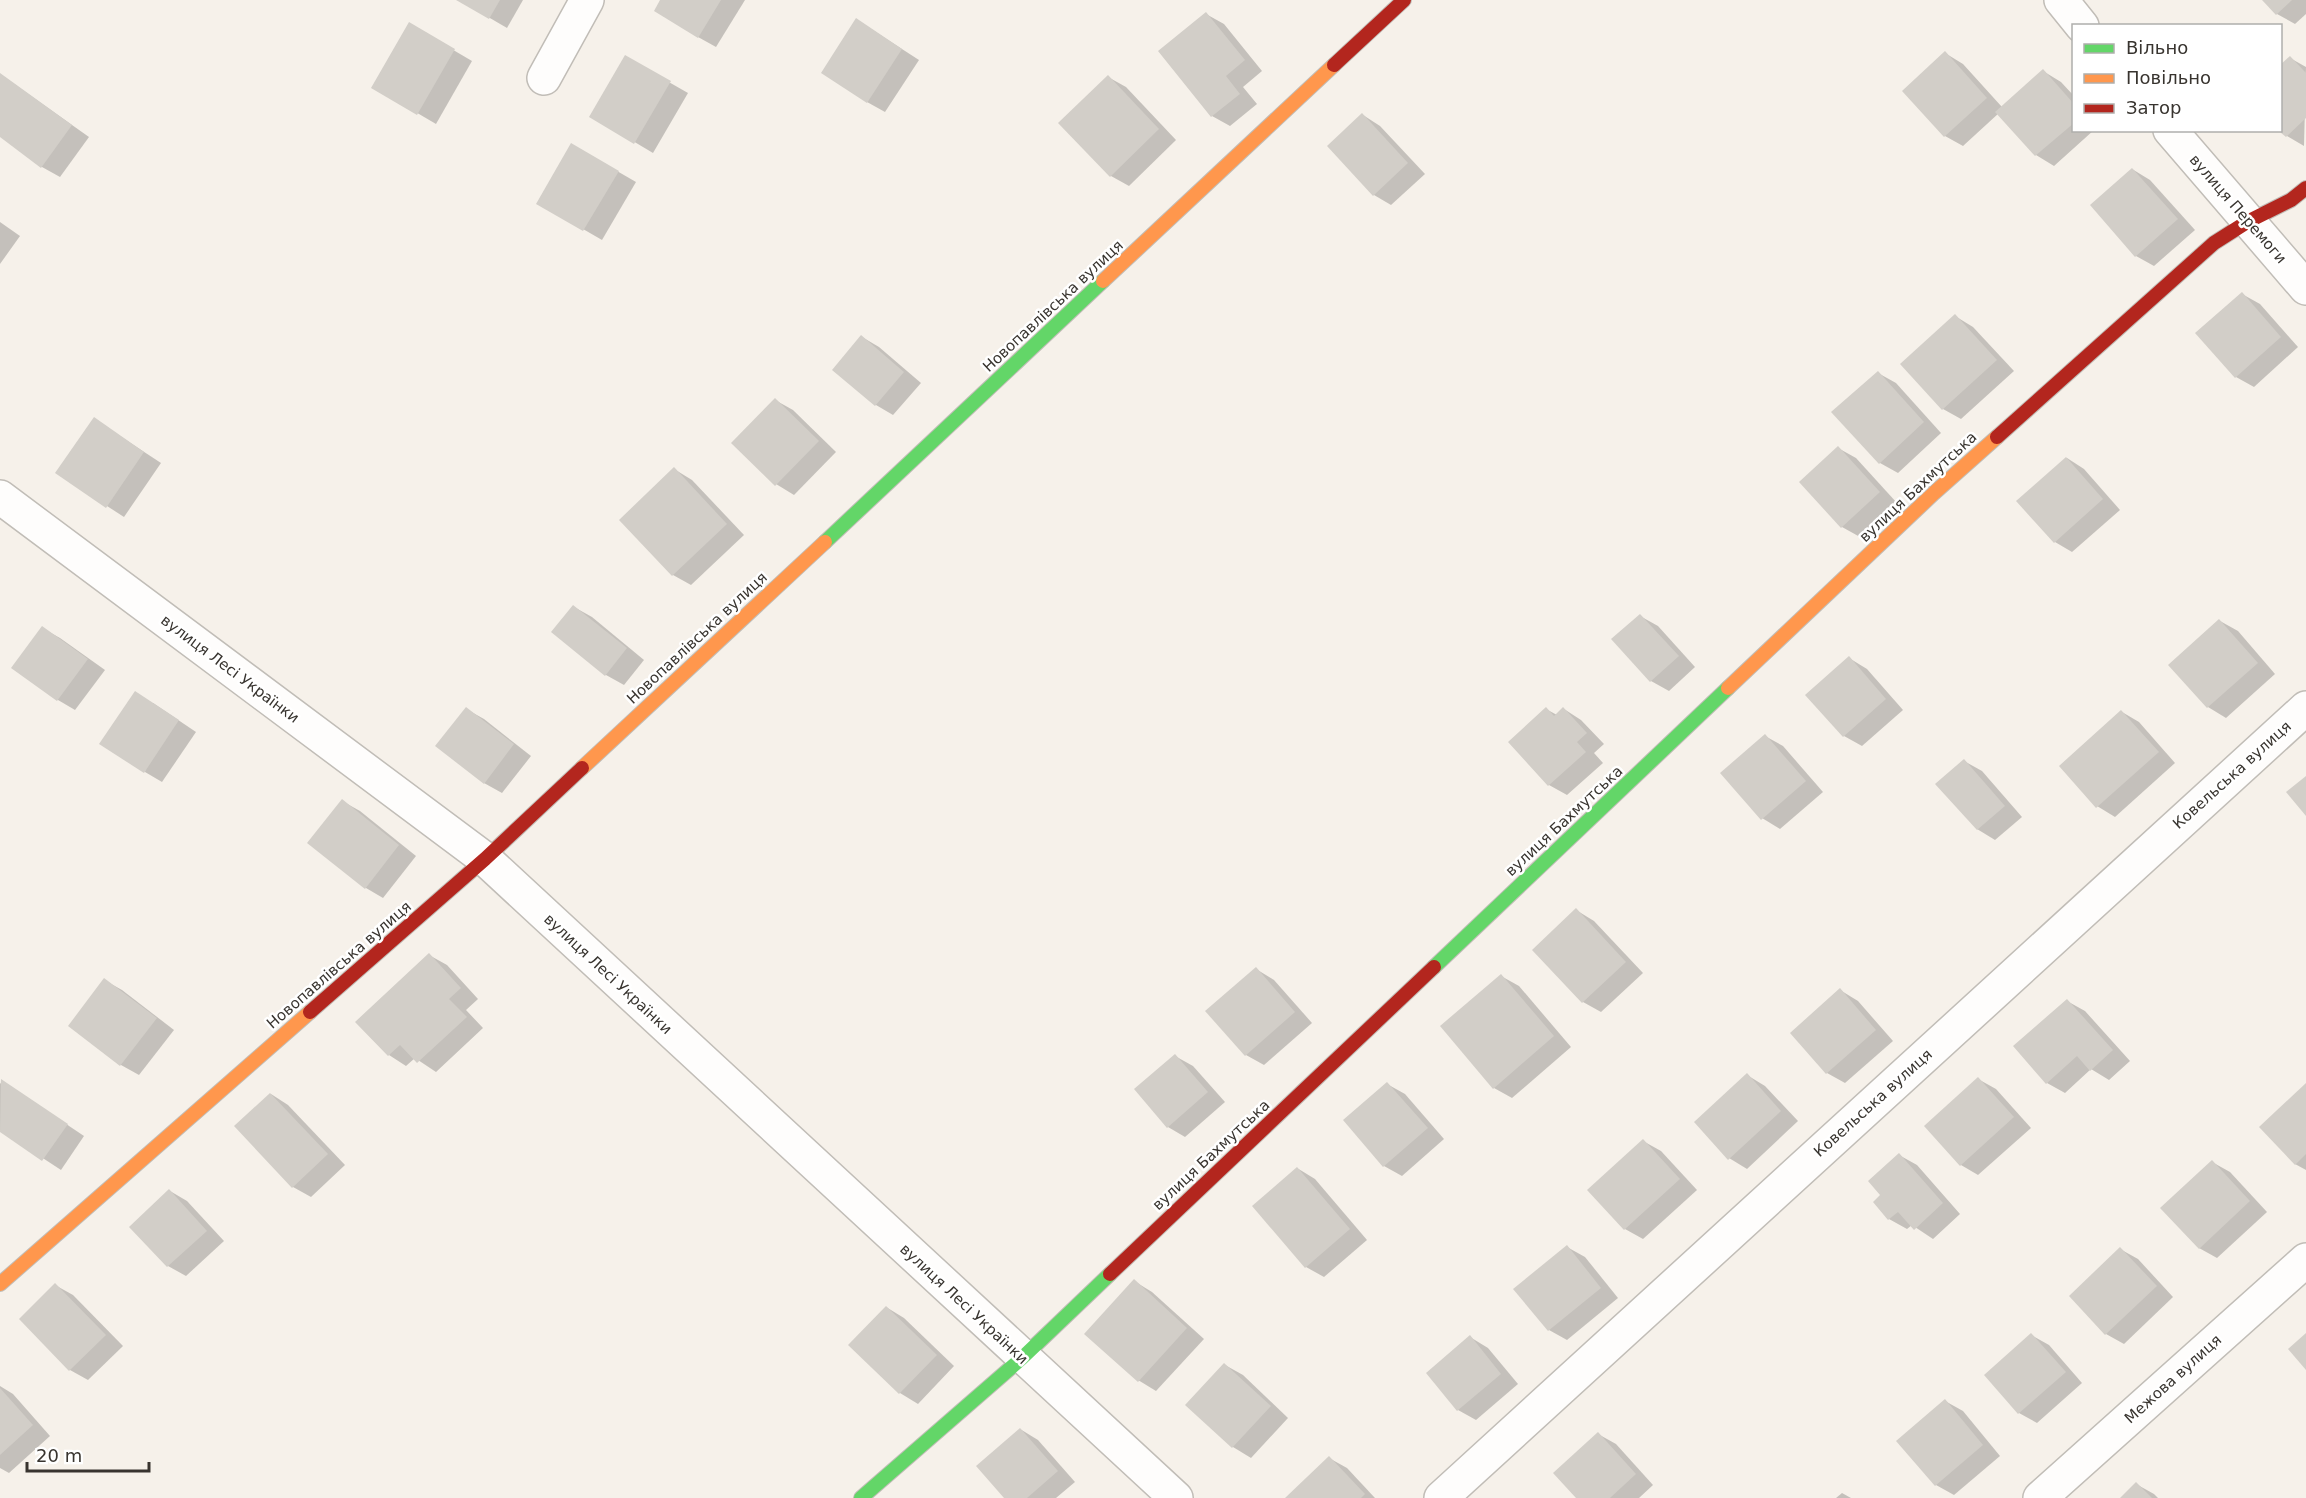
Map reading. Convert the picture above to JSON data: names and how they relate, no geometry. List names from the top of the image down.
{
  "streets": {
    "street": [
      "вулиця Перемоги",
      "Новопавлівська вулиця",
      "вулиця Бахмутська",
      "вулиця Лесі Українки",
      "Ковельська вулиця",
      "Межова вулиця"
    ]
  },
  "crossings": [
    ["вулиця Перемоги", "вулиця Бахмутська"],
    ["Новопавлівська вулиця", "вулиця Лесі Українки"],
    ["вулиця Бахмутська", "вулиця Лесі Українки"]
  ],
  "legend": ["Вільно", "Повільно", "Затор"],
  "scale_bar": "20 m"
}
